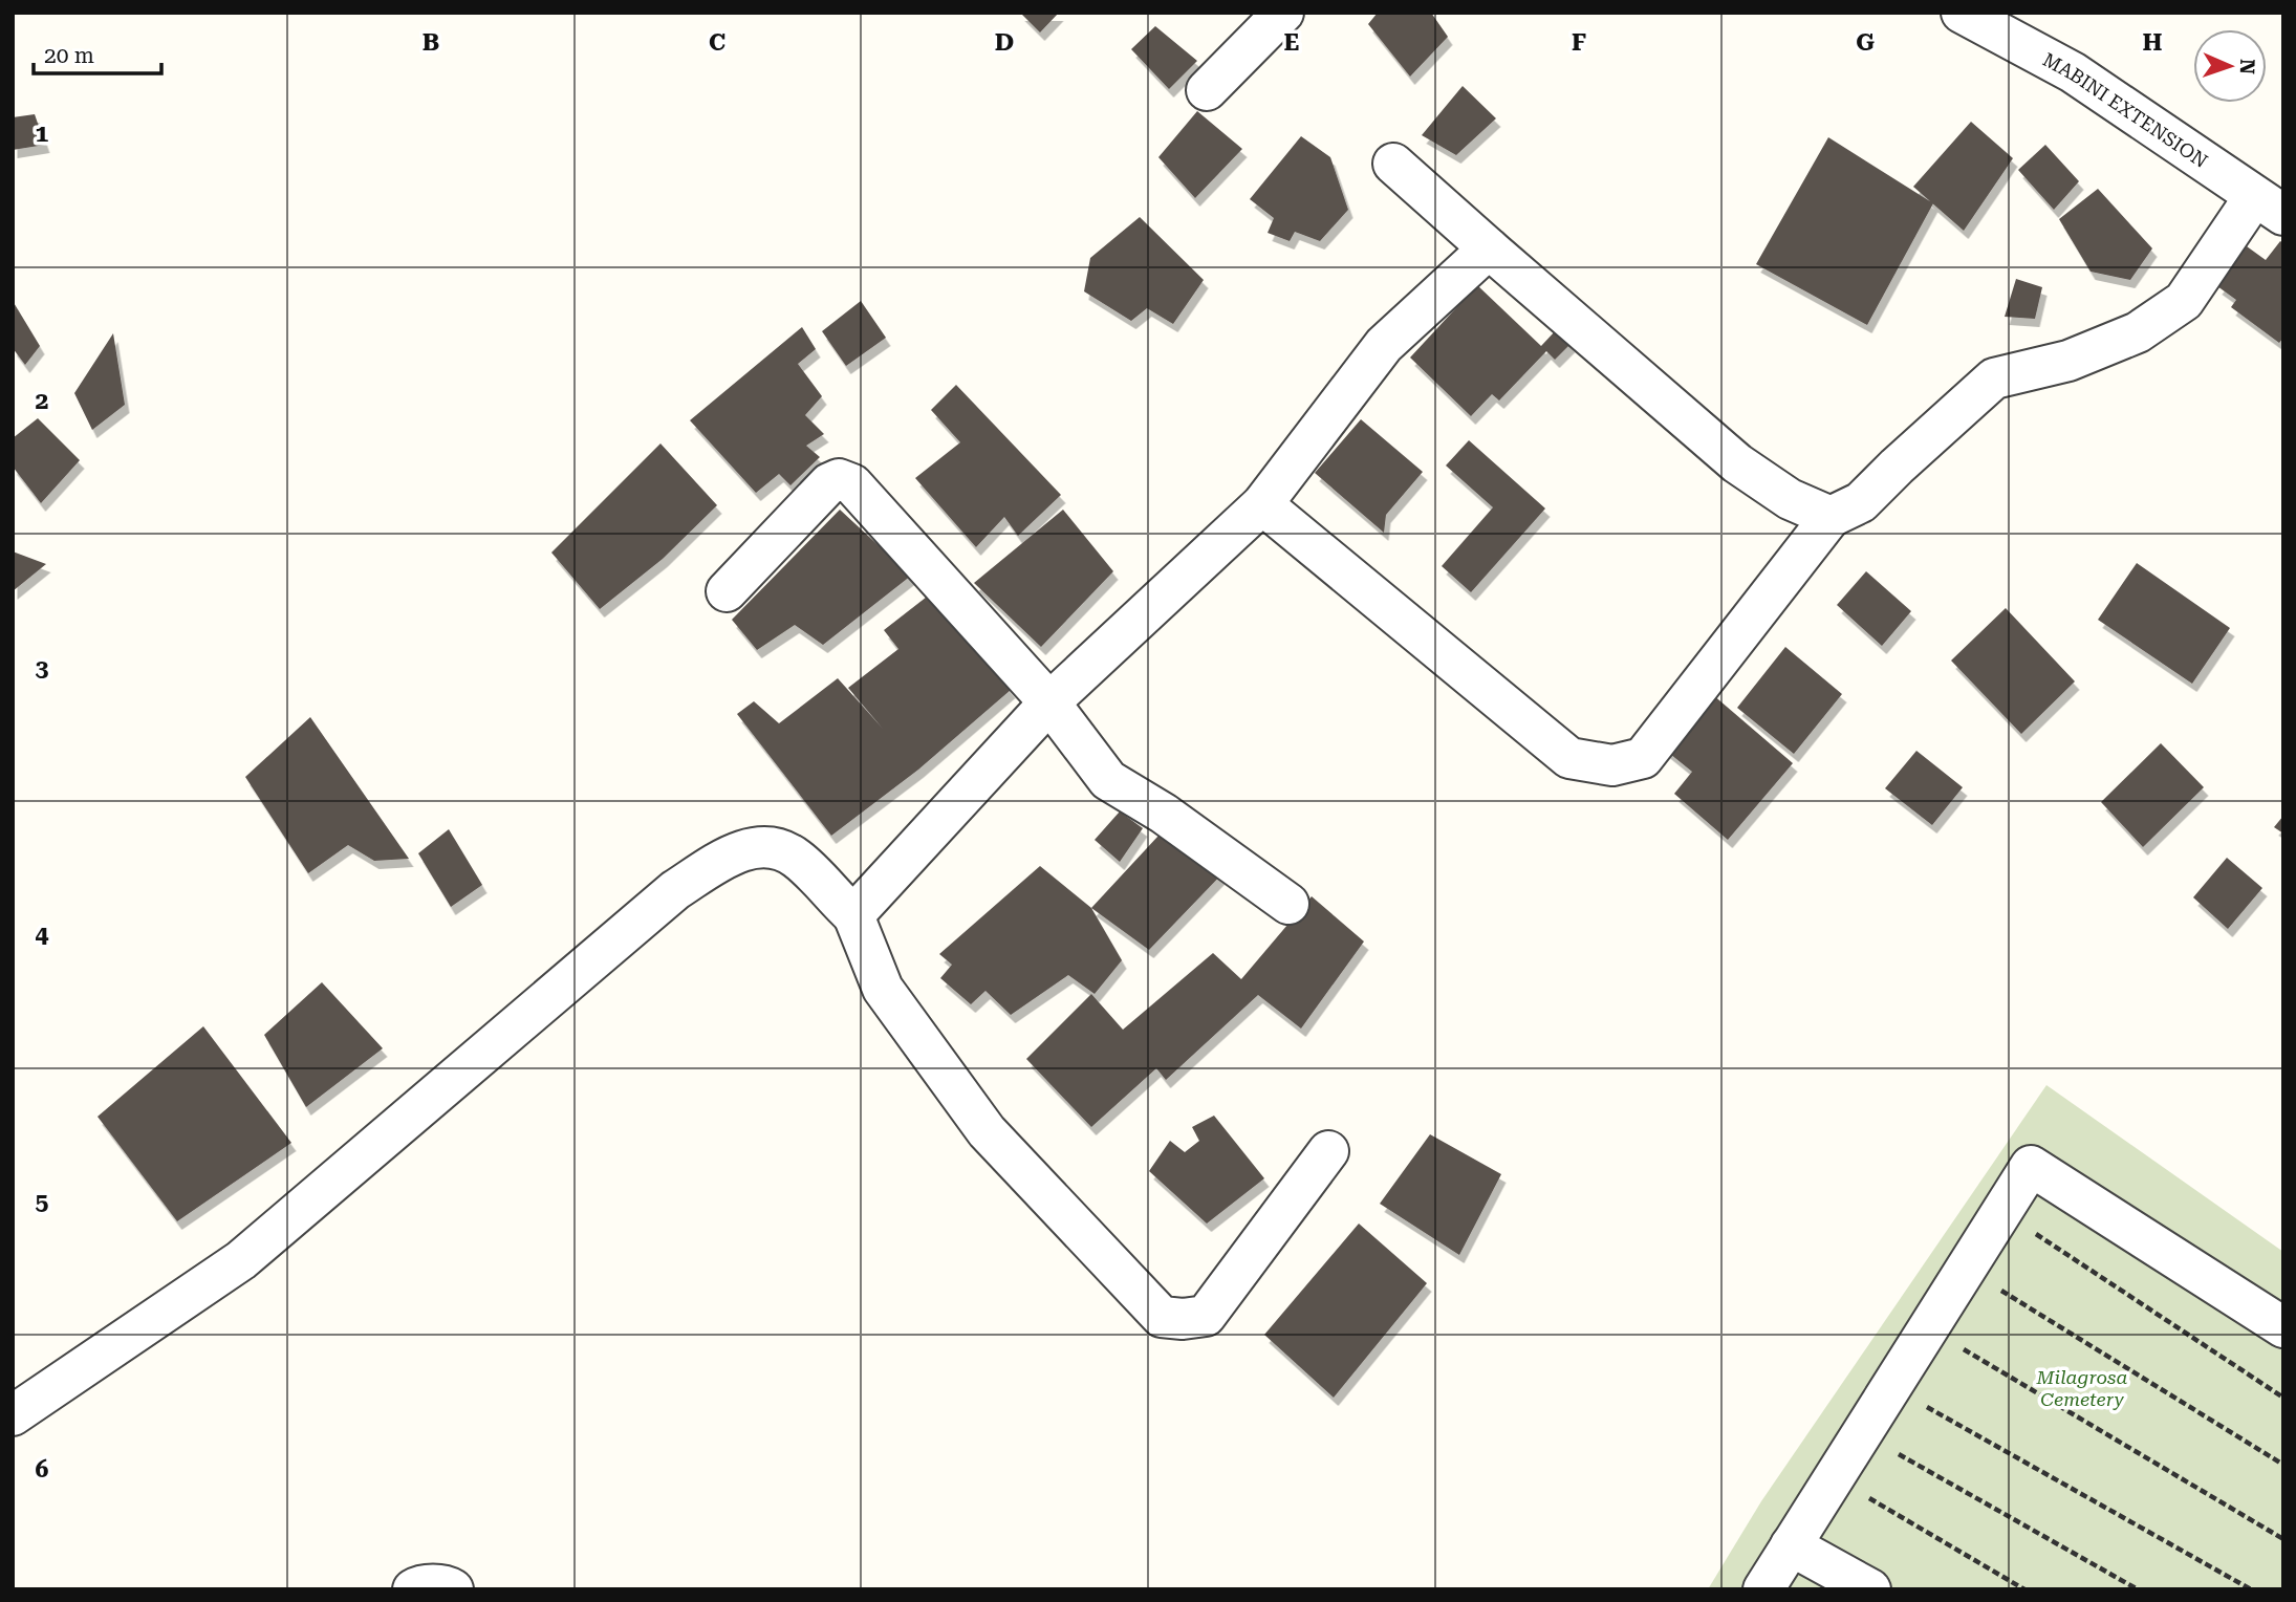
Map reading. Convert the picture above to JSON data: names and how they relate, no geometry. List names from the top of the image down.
{
  "streets": {
    "street": ["MABINI EXTENSION"]
  },
  "parks": ["Milagrosa Cemetery"],
  "scale_bar": "20 m",
  "north": "right",
  "grid": {
    "columns": [
      "B",
      "C",
      "D",
      "E",
      "F",
      "G",
      "H"
    ],
    "rows": [
      "1",
      "2",
      "3",
      "4",
      "5",
      "6"
    ]
  }
}
